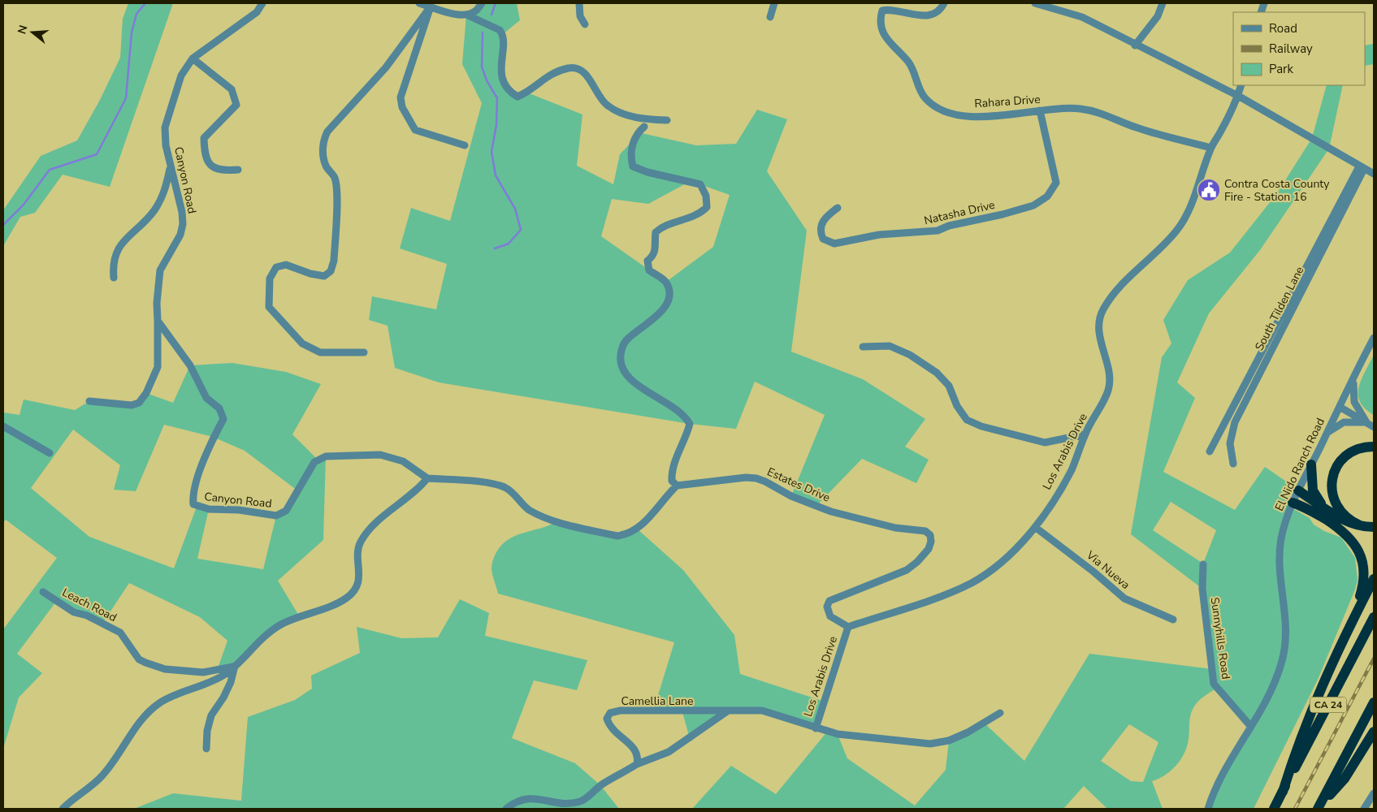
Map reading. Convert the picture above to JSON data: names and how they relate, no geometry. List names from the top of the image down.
{
  "streets": {
    "highway": ["CA 24"],
    "street": [
      "Rahara Drive",
      "Canyon Road",
      "Natasha Drive",
      "South Tilden Lane",
      "Los Arabis Drive",
      "El Nido Ranch Road",
      "Estates Drive",
      "Via Nueva",
      "Leach Road",
      "Sunnyhills Road",
      "Camellia Lane"
    ]
  },
  "crossings": [
    ["Rahara Drive", "Natasha Drive"],
    ["Rahara Drive", "Los Arabis Drive"],
    ["Los Arabis Drive", "Estates Drive"],
    ["Los Arabis Drive", "Via Nueva"],
    ["Los Arabis Drive", "Camellia Lane"],
    ["El Nido Ranch Road", "Sunnyhills Road"]
  ],
  "places": {
    "public building": ["Contra Costa County Fire - Station 16"]
  },
  "legend": ["Road", "Railway", "Park"],
  "north": "left"
}
